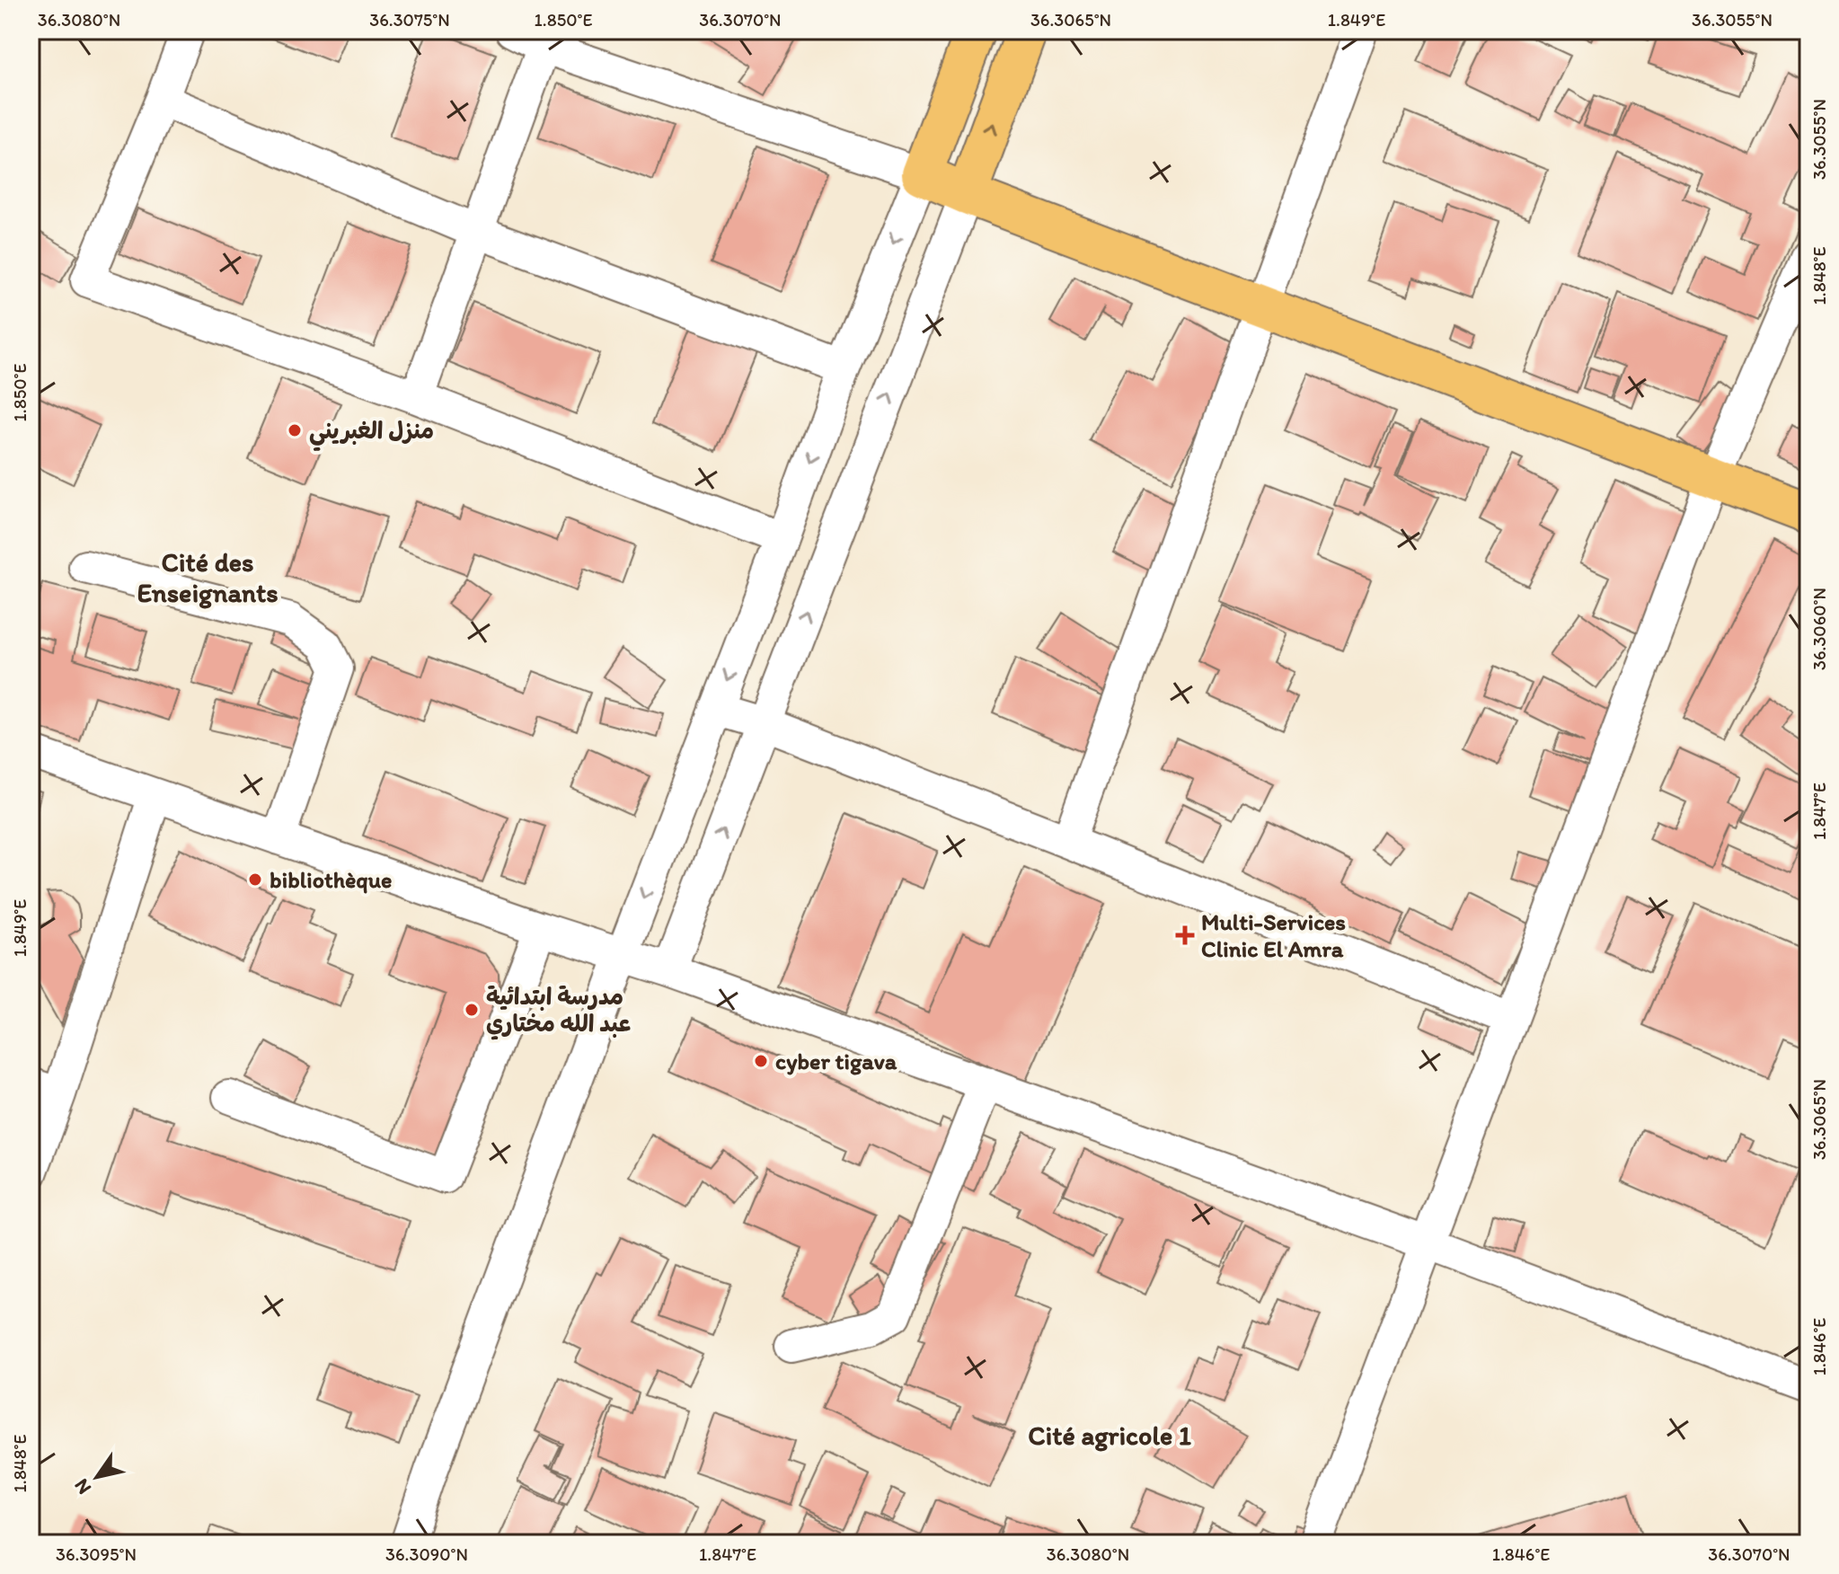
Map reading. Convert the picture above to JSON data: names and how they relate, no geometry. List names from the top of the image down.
{
  "districts": ["Cité des Enseignants", "Cité agricole 1"],
  "places": {
    "other": [
      "منزل الغبريني",
      "bibliothèque",
      "مدرسة ابتدائية عبد الله مختاري",
      "cyber tigava"
    ],
    "health": ["Multi-Services Clinic El Amra"]
  },
  "north": "bottom left",
  "coordinates": [
    "36.3080°N",
    "36.3075°N",
    "1.850°E",
    "36.3070°N",
    "36.3065°N",
    "1.849°E",
    "36.3055°N",
    "1.848°E",
    "36.3060°N",
    "1.847°E",
    "1.846°E",
    "36.3095°N",
    "36.3090°N"
  ]
}
